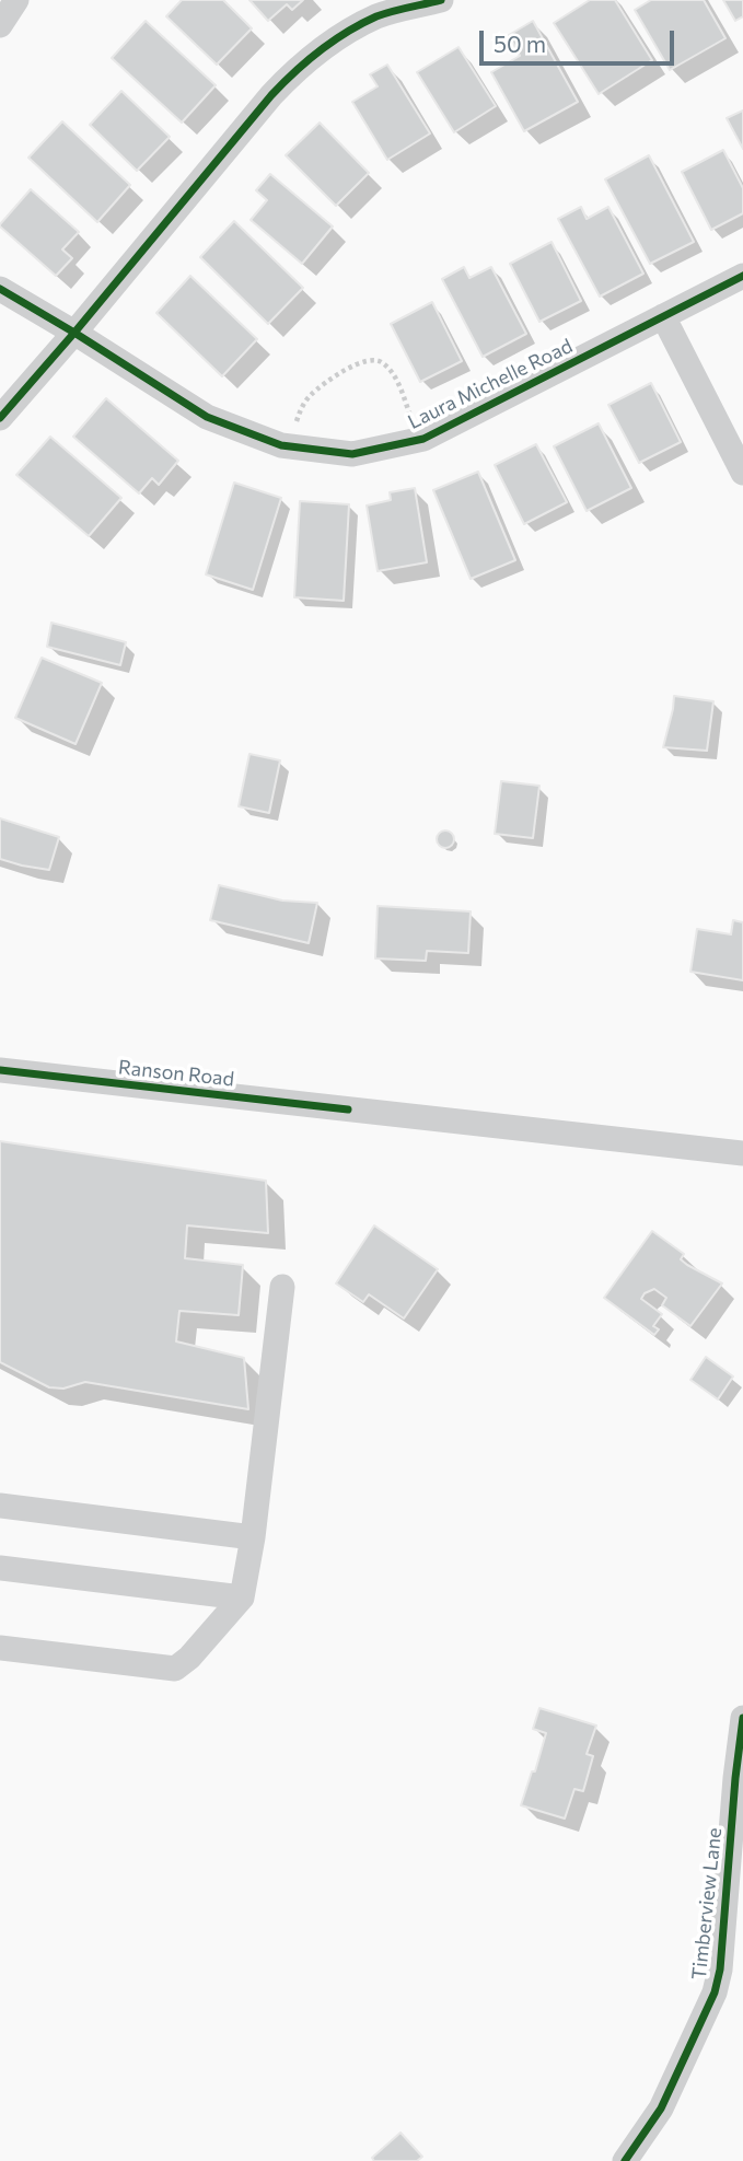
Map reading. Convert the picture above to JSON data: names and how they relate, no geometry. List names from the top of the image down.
{
  "streets": {
    "street": ["Laura Michelle Road", "Ranson Road", "Timberview Lane"]
  },
  "scale_bar": "50 m"
}
